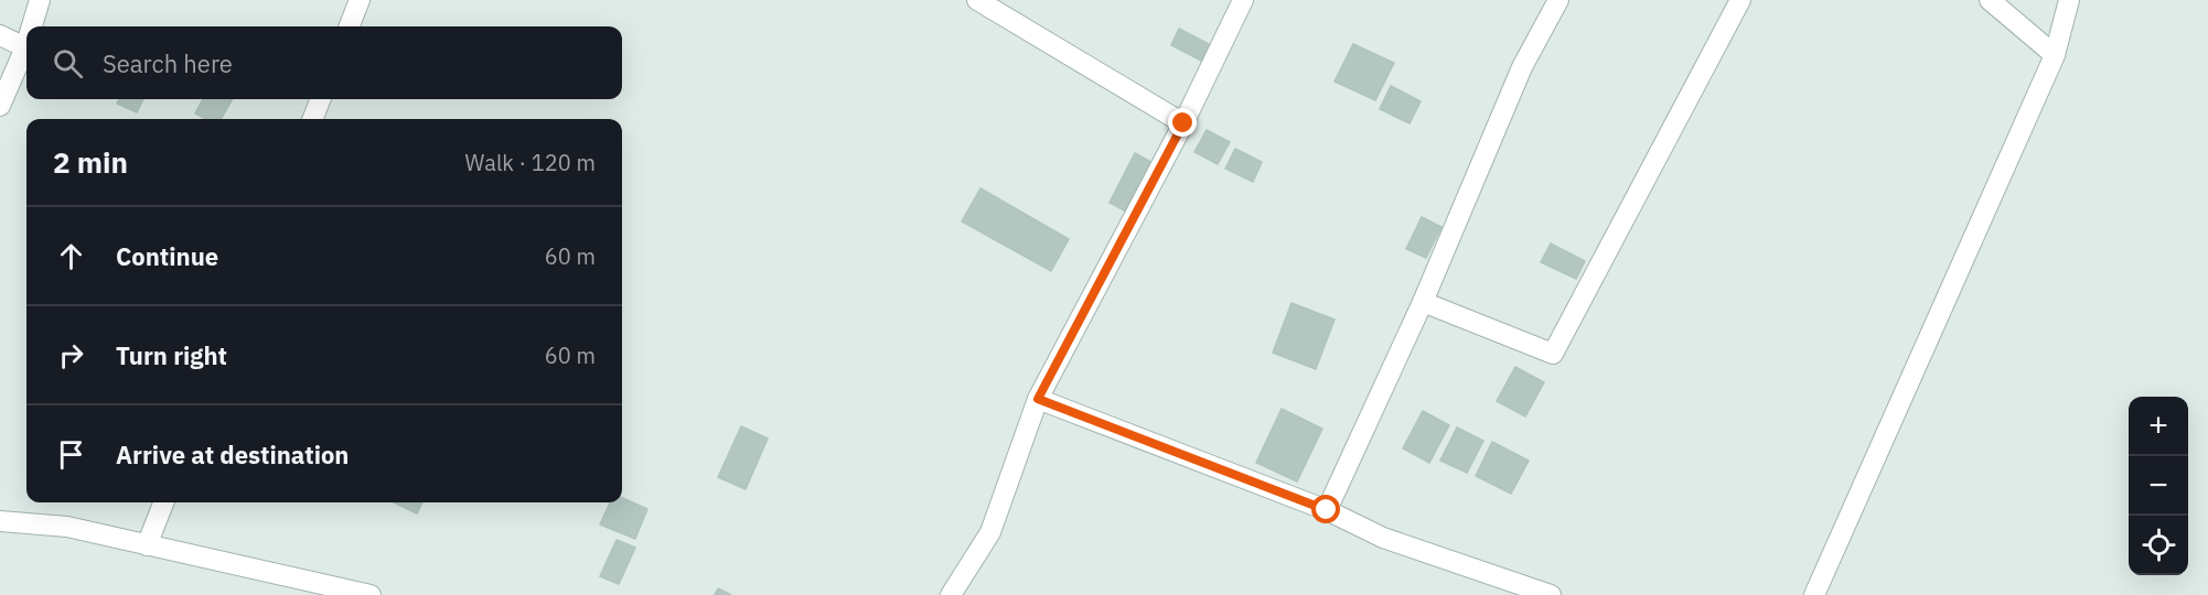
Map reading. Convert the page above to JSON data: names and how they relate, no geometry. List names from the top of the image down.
{
  "page": {
    "search": "Search here",
    "heading": ["2 min", "Walk · 120 m"],
    "list": [
      ["Continue", "60 m"],
      ["Turn right", "60 m"],
      "Arrive at destination"
    ],
    "map_buttons": ["+", "−"]
  }
}
